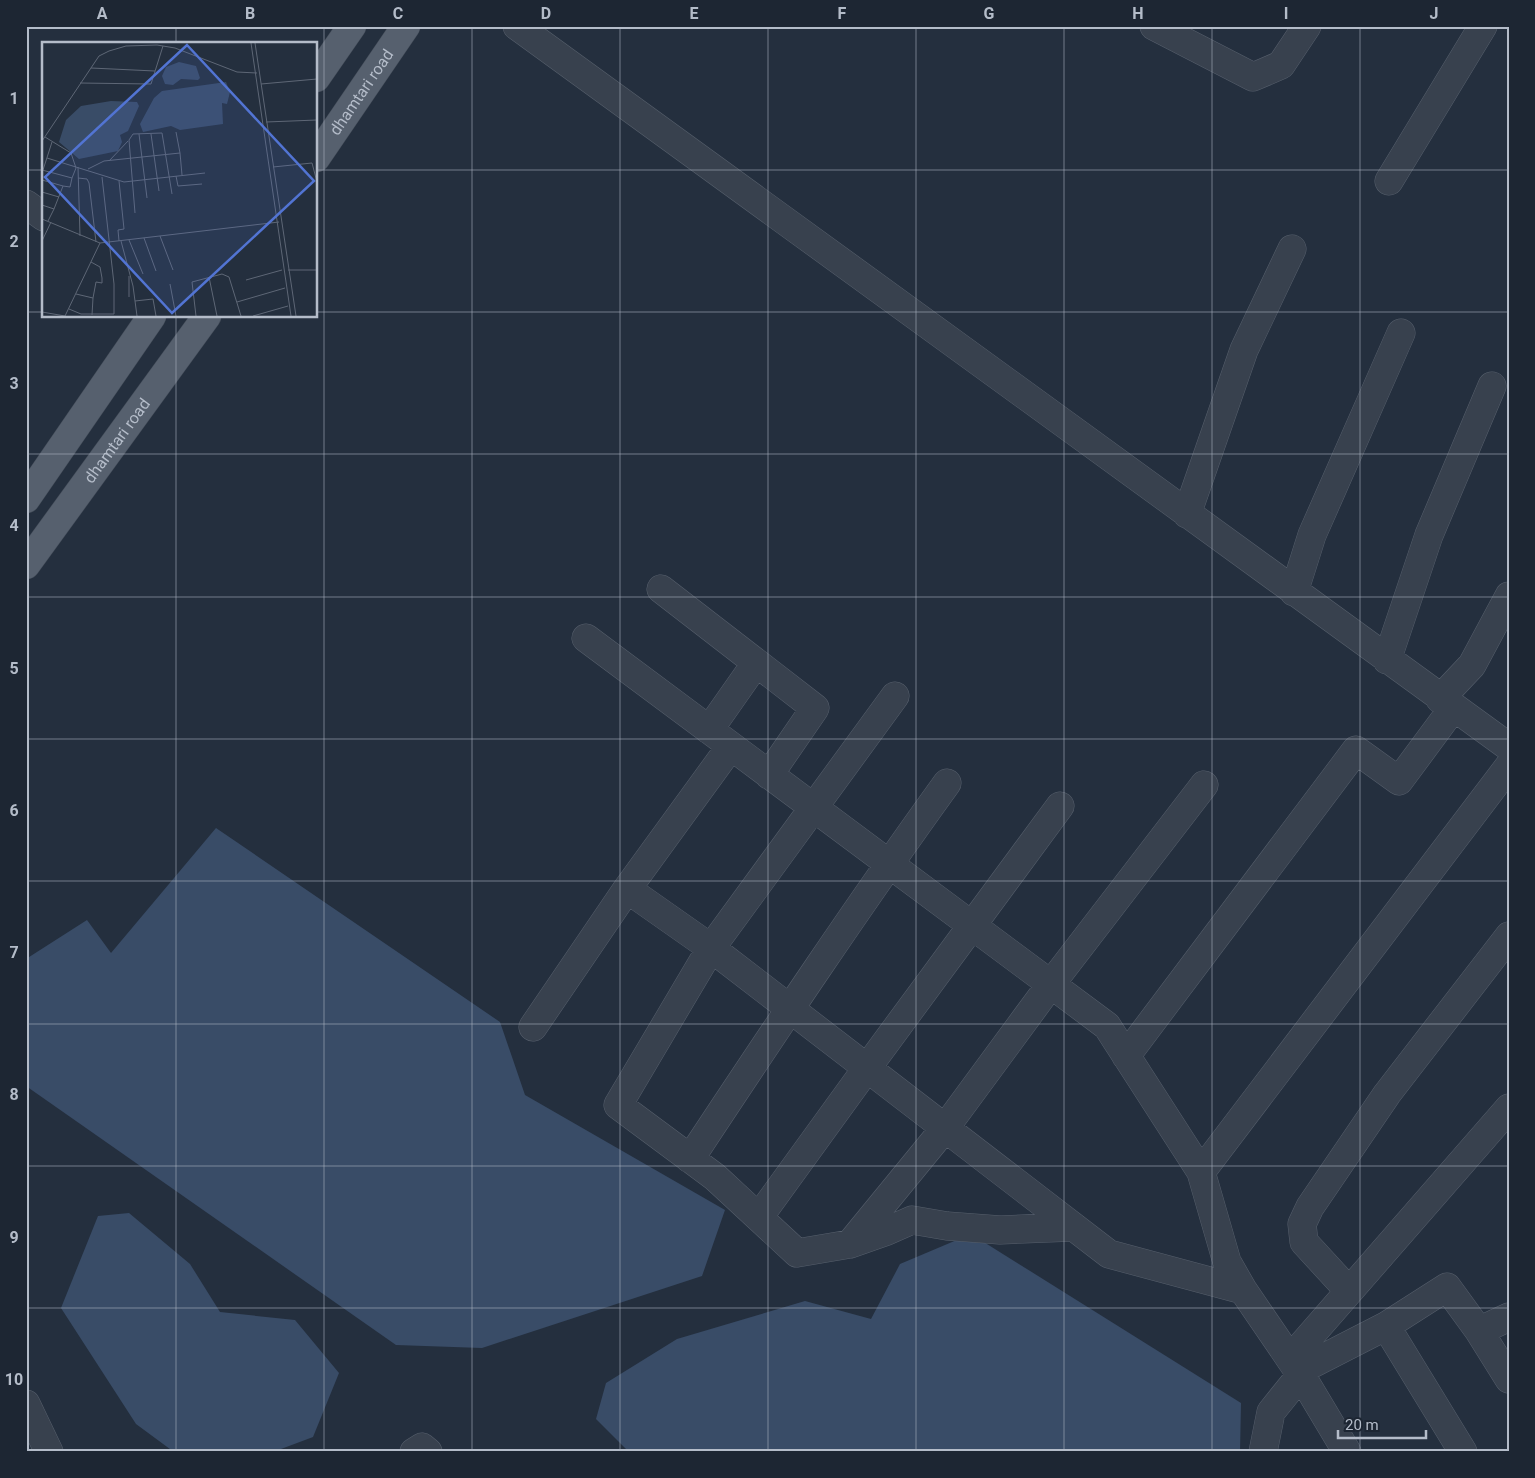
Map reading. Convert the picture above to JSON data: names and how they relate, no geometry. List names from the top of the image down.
{
  "streets": {
    "main road": ["dhamtari road"]
  },
  "scale_bar": "20 m",
  "grid": {
    "columns": [
      "A",
      "B",
      "C",
      "D",
      "E",
      "F",
      "G",
      "H",
      "I",
      "J"
    ],
    "rows": [
      "1",
      "2",
      "3",
      "4",
      "5",
      "6",
      "7",
      "8",
      "9",
      "10"
    ]
  }
}
